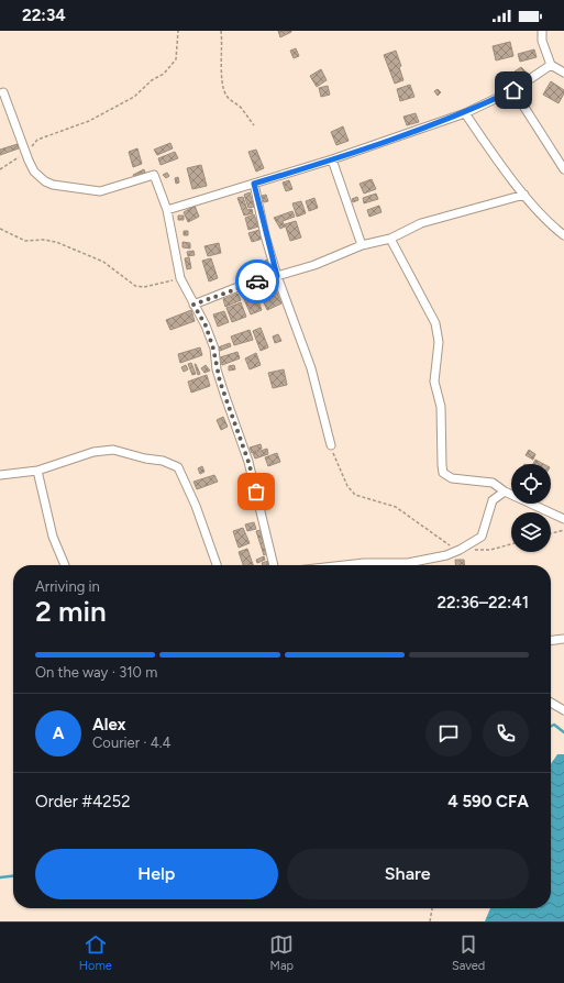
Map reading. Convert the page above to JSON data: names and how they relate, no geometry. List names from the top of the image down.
{
  "page": {
    "status": "22:34",
    "heading": ["2 min", "Arriving in", "22:36–22:41"],
    "panel": [
      "Alex",
      "Courier · 4.4",
      "Order #4252",
      "4 590 CFA"
    ],
    "bar": "On the way · 310 m",
    "round": "A",
    "buttons": ["Help", "Share"],
    "tabs": ["Home", "Map", "Saved"]
  }
}
